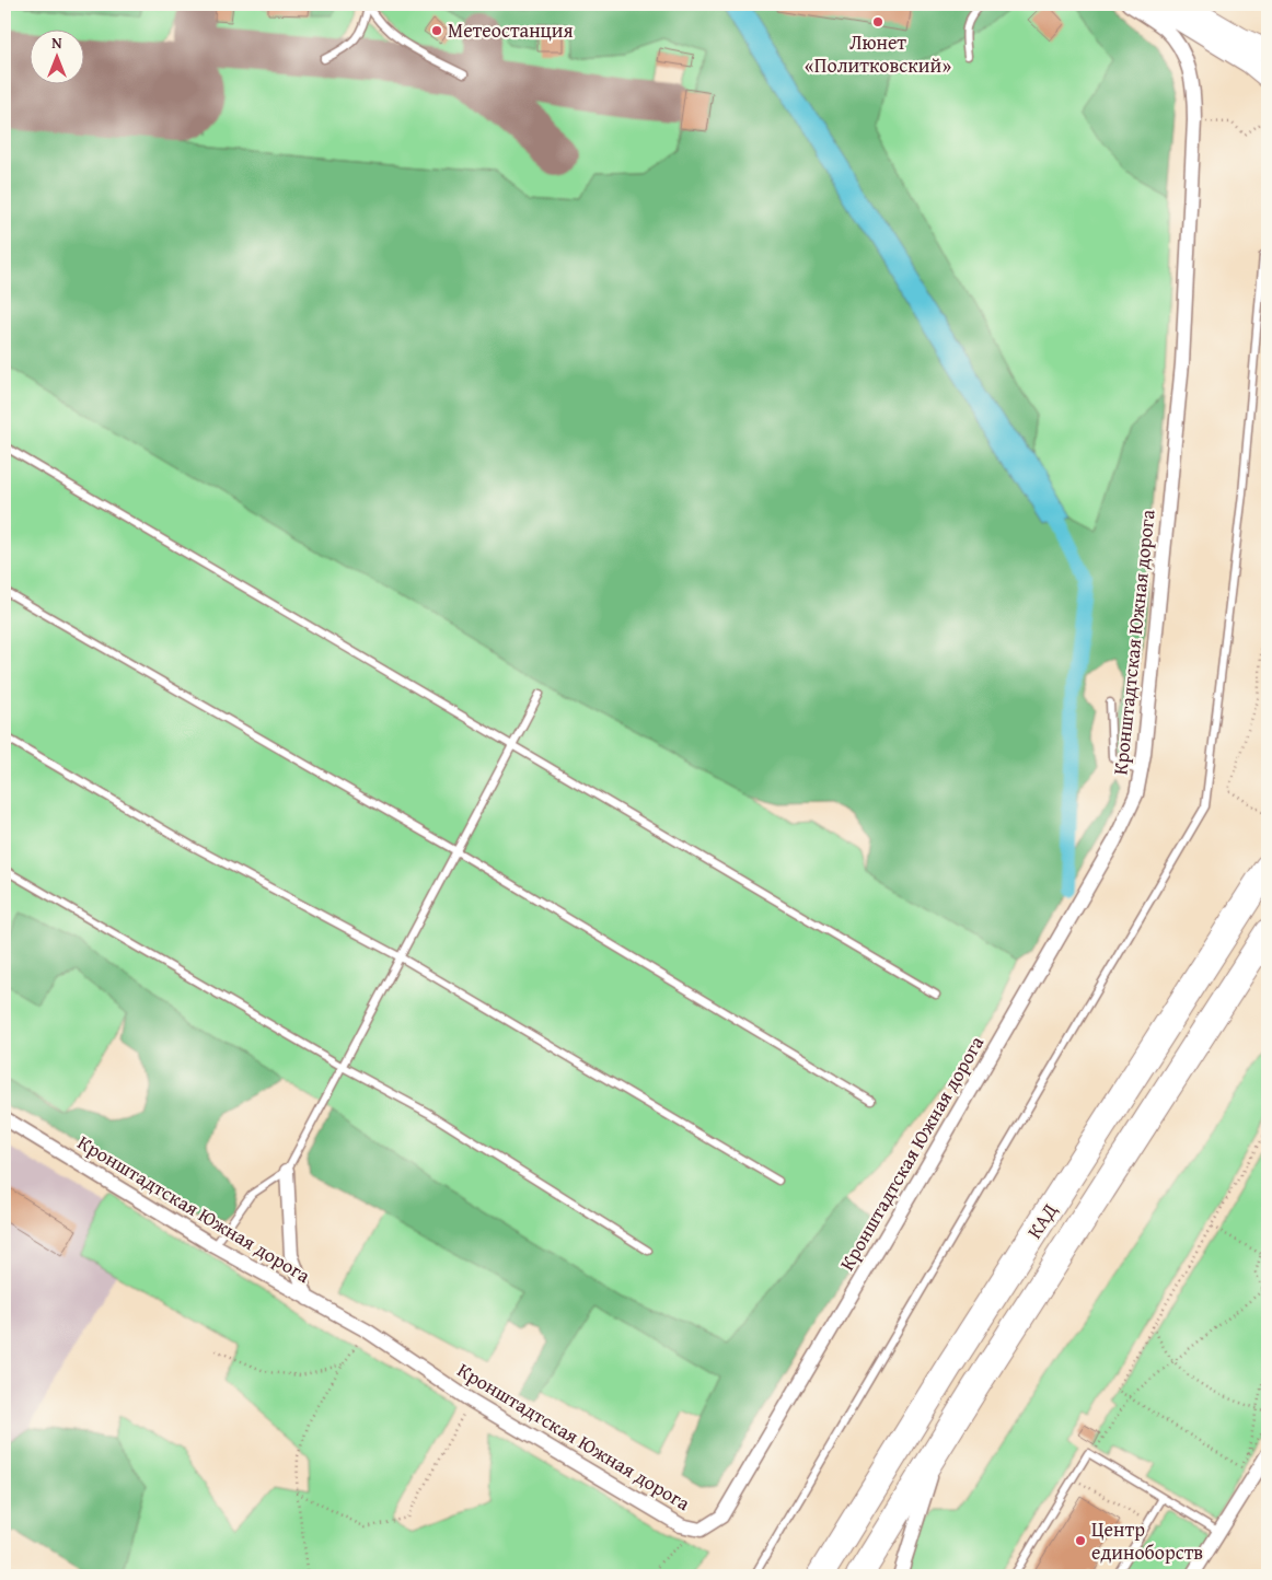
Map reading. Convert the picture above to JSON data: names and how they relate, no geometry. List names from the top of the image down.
{
  "streets": {
    "highway": ["КАД"],
    "street": ["Кронштадтская Южная дорога"]
  },
  "places": ["Люнет «Политковский»", "Метеостанция", "Центр единоборств"],
  "north": "top"
}
